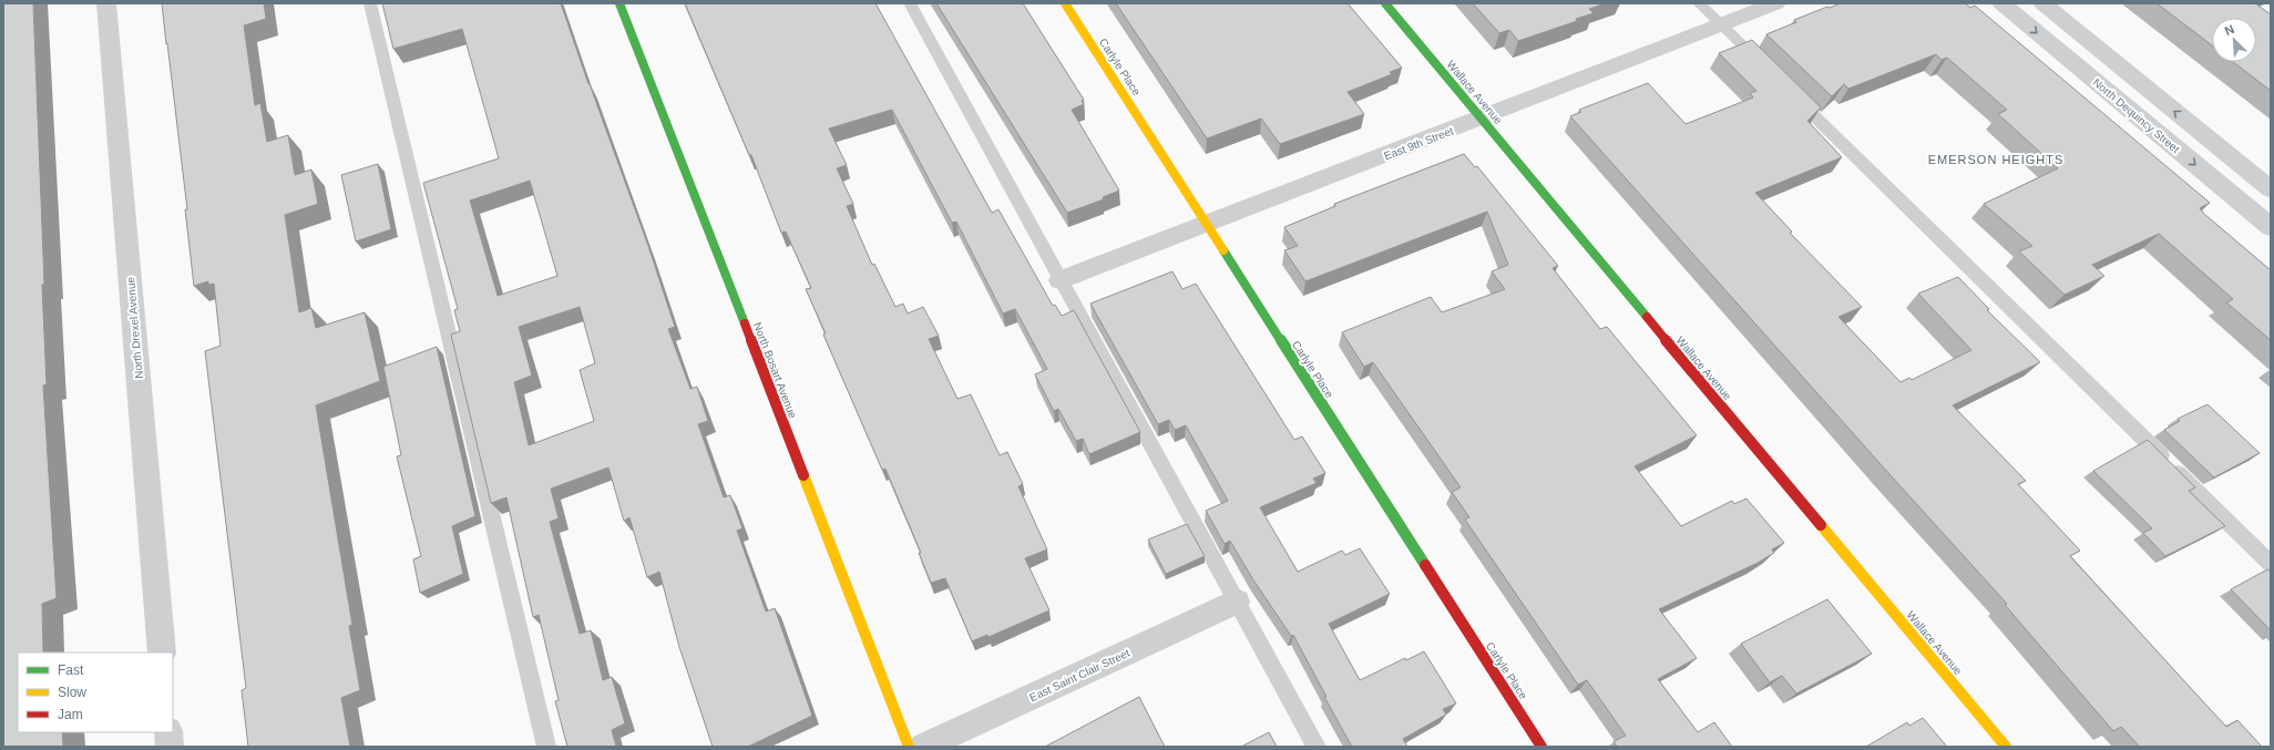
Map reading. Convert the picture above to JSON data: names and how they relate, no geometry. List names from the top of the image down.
{
  "streets": {
    "street": [
      "Carlyle Place",
      "Wallace Avenue",
      "North Dequincy Street",
      "East 9th Street",
      "North Drexel Avenue",
      "North Bosart Avenue",
      "East Saint Clair Street"
    ]
  },
  "crossings": [
    ["Carlyle Place", "East 9th Street"],
    ["Wallace Avenue", "East 9th Street"]
  ],
  "districts": ["EMERSON HEIGHTS"],
  "legend": ["Fast", "Slow", "Jam"],
  "north": "top left"
}
